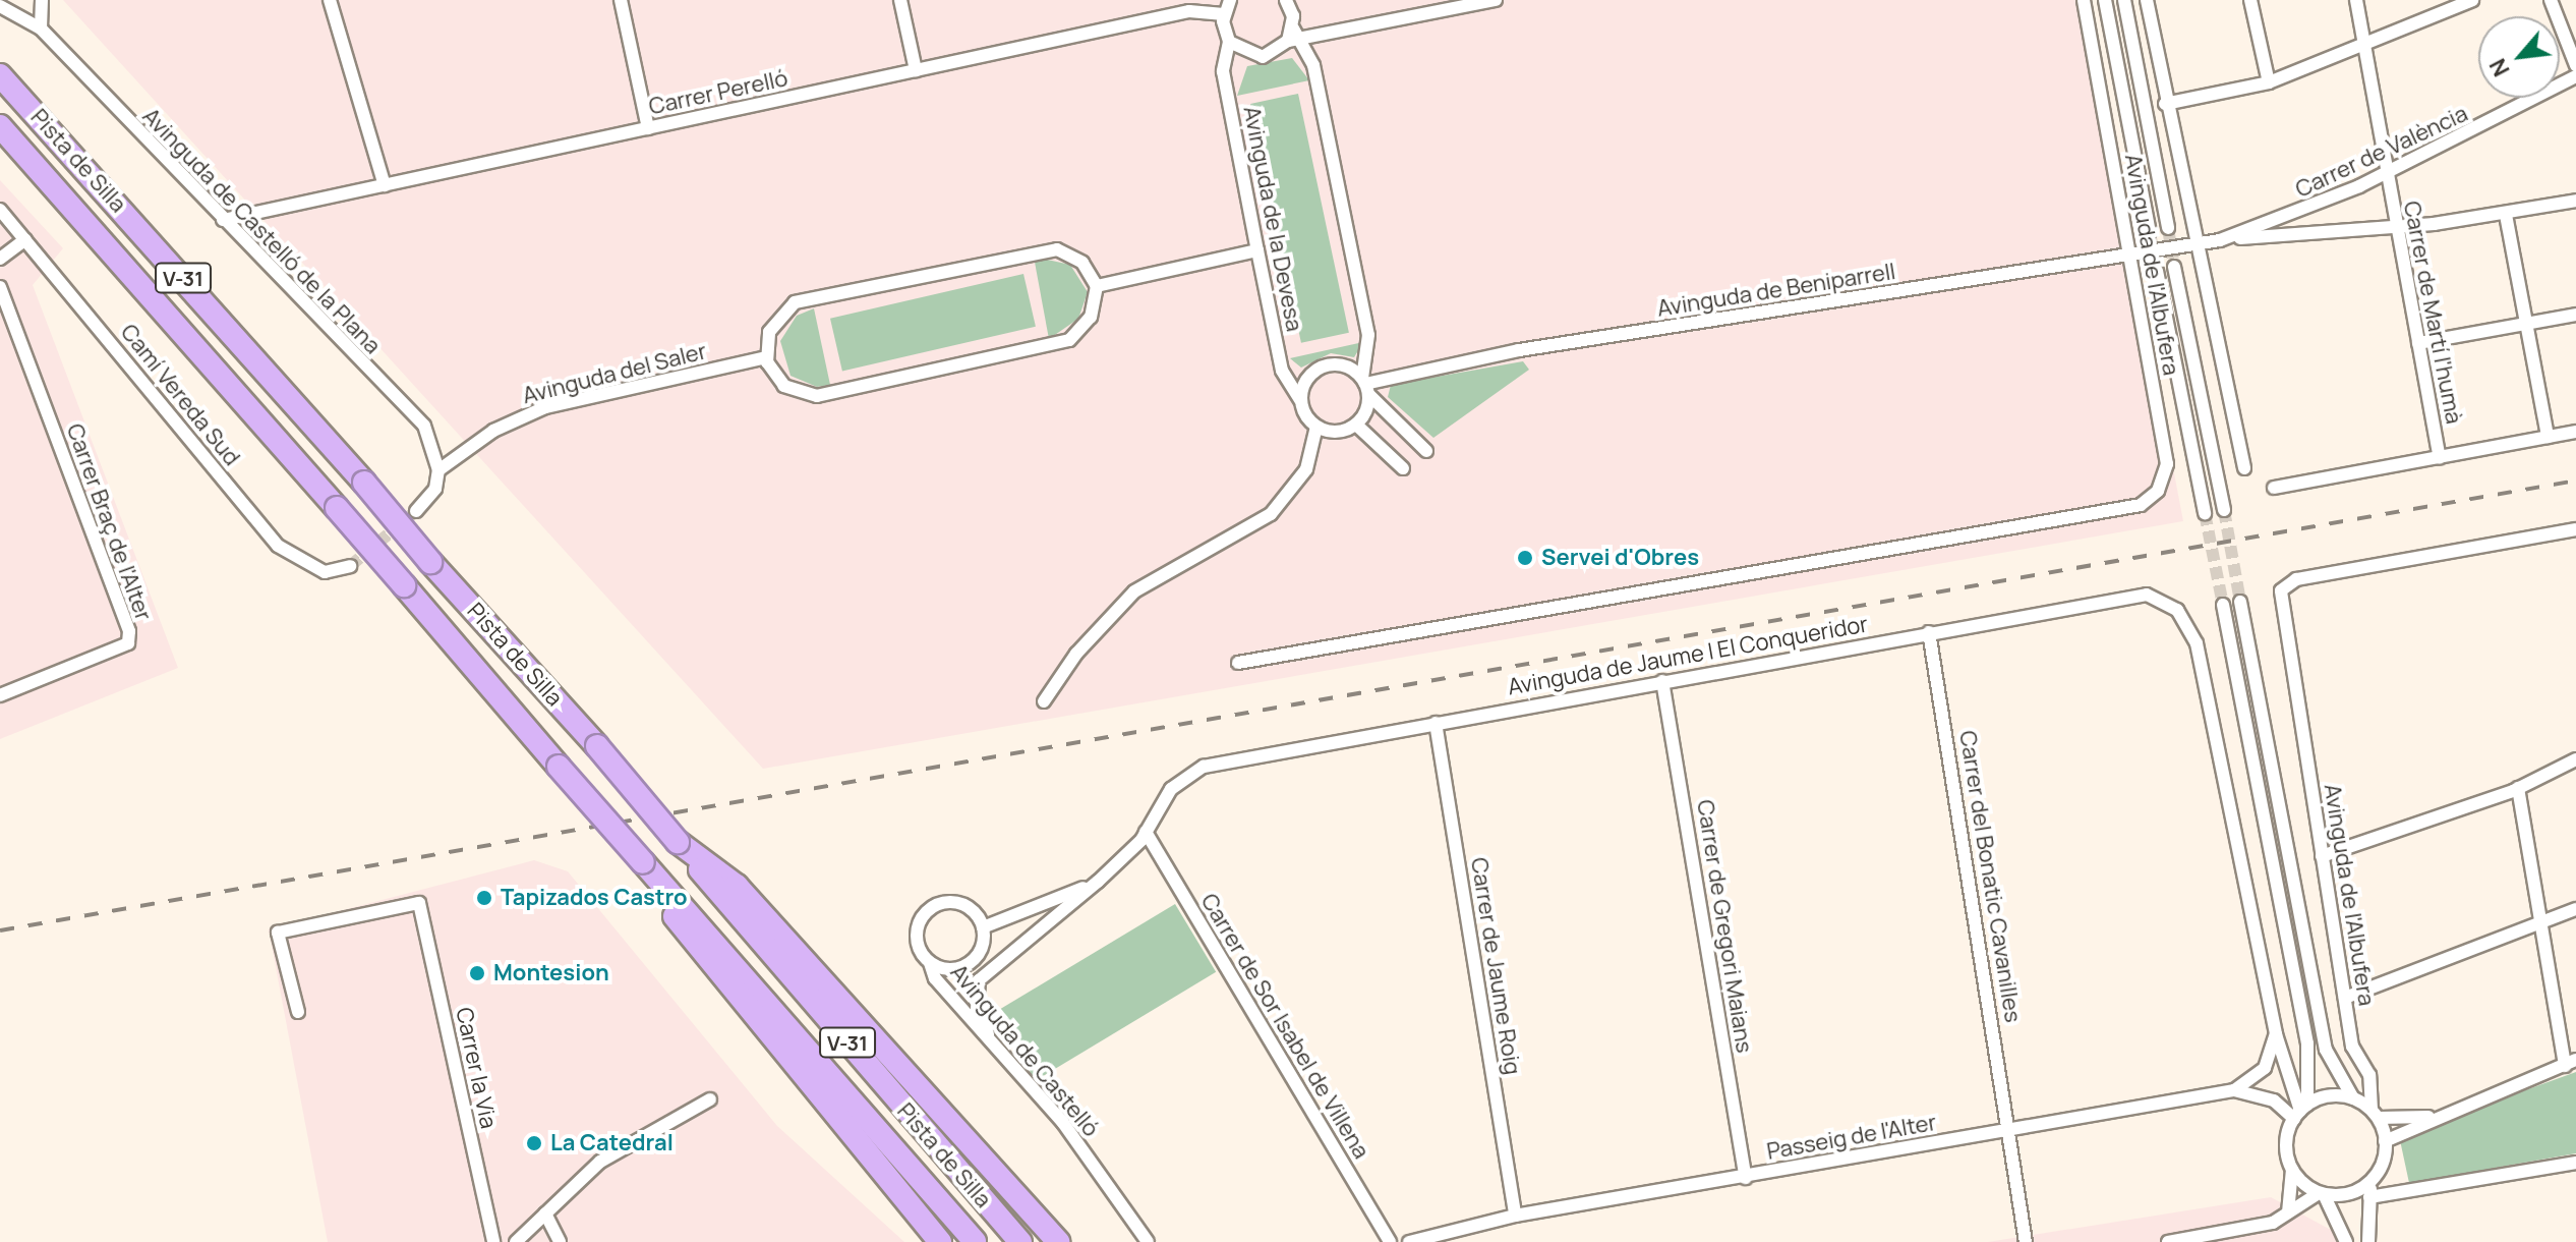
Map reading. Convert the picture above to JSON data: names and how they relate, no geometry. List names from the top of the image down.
{
  "streets": {
    "highway": ["Pista de Silla", "V-31"],
    "street": [
      "Carrer Perelló",
      "Carrer de València",
      "Avinguda de la Devesa",
      "Avinguda de Castelló de la Plana",
      "Avinguda de l'Albufera",
      "Avinguda de Beniparrell",
      "Carrer de Martí l'humà",
      "Avinguda del Saler",
      "Camí Vereda Sud",
      "Carrer Braç de l'Alter",
      "Avinguda de Jaume I El Conqueridor",
      "Carrer del Bonatic Cavanilles",
      "Carrer de Gregori Maians",
      "Carrer de Jaume Roig",
      "Carrer de Sor Isabel de Villena",
      "Avinguda de Castelló",
      "Carrer la Via",
      "Passeig de l'Alter"
    ]
  },
  "crossings": [
    ["Carrer Perelló", "Avinguda de la Devesa"],
    ["Carrer Perelló", "Avinguda de Castelló de la Plana"],
    ["Carrer de València", "Avinguda de l'Albufera"],
    ["Carrer de València", "Avinguda de Beniparrell"],
    ["Carrer de València", "Carrer de Martí l'humà"],
    ["Avinguda de la Devesa", "Avinguda de Beniparrell"],
    ["Avinguda de Castelló de la Plana", "Avinguda del Saler"],
    ["Avinguda de l'Albufera", "Avinguda de Beniparrell"],
    ["Avinguda de l'Albufera", "Passeig de l'Alter"],
    ["Avinguda de Jaume I El Conqueridor", "Carrer del Bonatic Cavanilles"],
    ["Avinguda de Jaume I El Conqueridor", "Carrer de Gregori Maians"],
    ["Avinguda de Jaume I El Conqueridor", "Carrer de Jaume Roig"],
    ["Avinguda de Jaume I El Conqueridor", "Carrer de Sor Isabel de Villena"],
    ["Carrer del Bonatic Cavanilles", "Passeig de l'Alter"],
    ["Carrer de Gregori Maians", "Passeig de l'Alter"],
    ["Carrer de Jaume Roig", "Passeig de l'Alter"]
  ],
  "places": [
    "Servei d'Obres",
    "Tapizados Castro",
    "Montesion",
    "La Catedral"
  ],
  "north": "bottom left"
}
